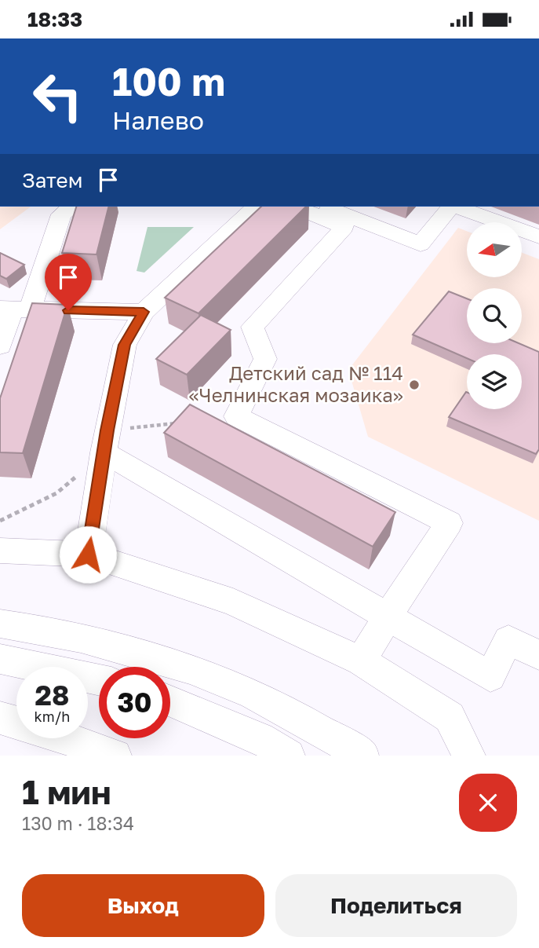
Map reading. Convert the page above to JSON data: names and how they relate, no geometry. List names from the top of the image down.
{
  "places": ["Детский сад № 114 «Челнинская мозаика»"],
  "north": "left",
  "page": {
    "status": "18:33",
    "turn": ["100 m", "Налево"],
    "then": "Затем",
    "speed": "28 km/h",
    "limit": "30",
    "heading": ["1 мин", "130 m · 18:34"],
    "buttons": ["Выход", "Поделиться"]
  }
}
